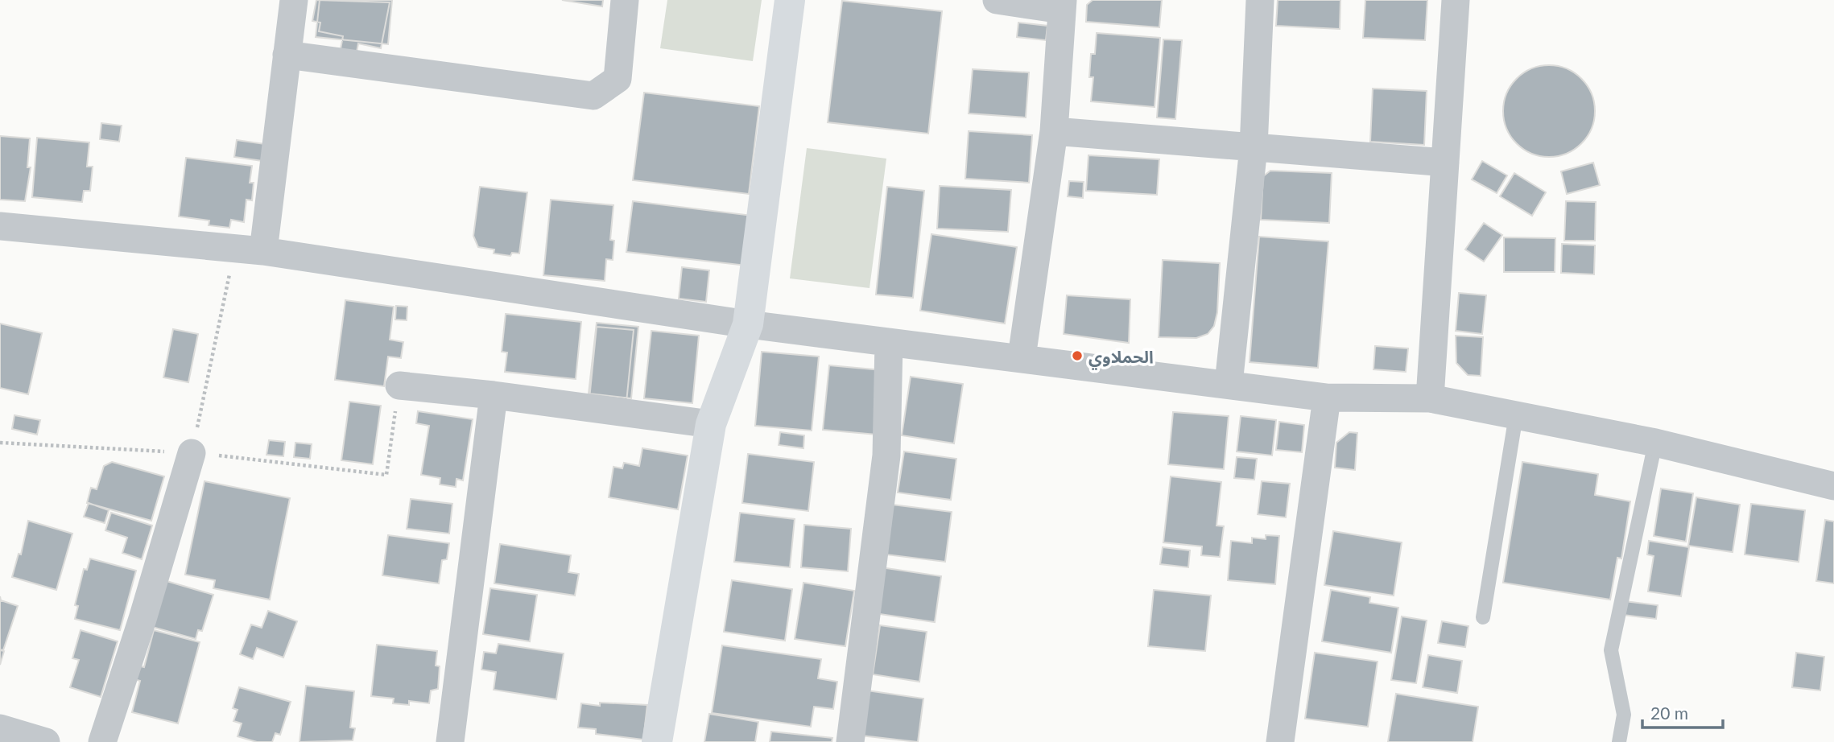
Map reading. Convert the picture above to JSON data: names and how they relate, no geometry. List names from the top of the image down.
{
  "places": ["الحملاوي"],
  "scale_bar": "20 m"
}
